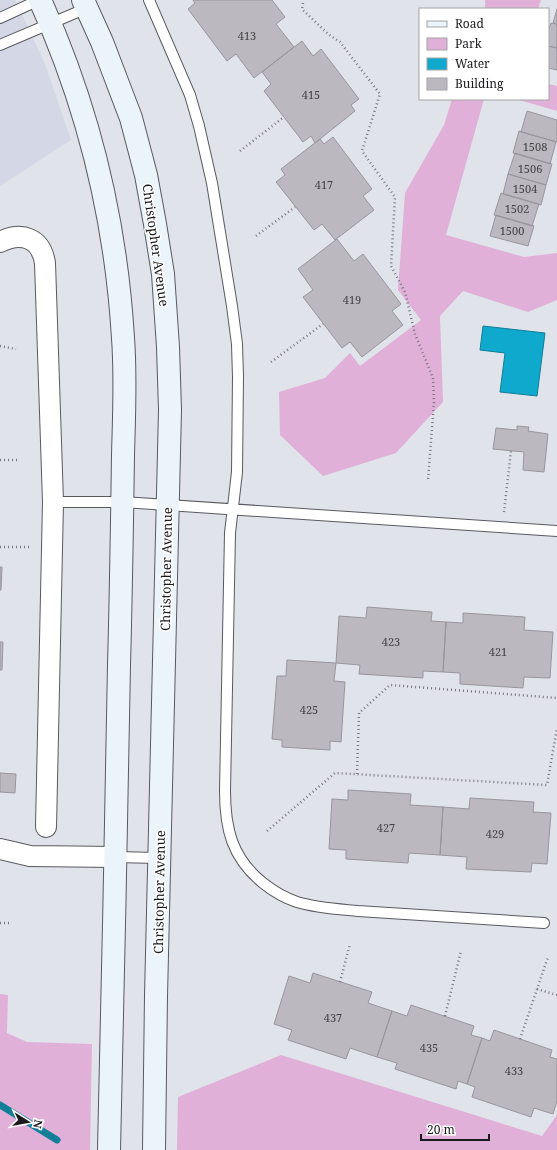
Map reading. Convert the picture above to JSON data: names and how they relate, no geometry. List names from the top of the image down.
{
  "streets": {
    "street": ["Christopher Avenue"]
  },
  "house_numbers": [
    "413",
    "415",
    "1508",
    "1506",
    "417",
    "1504",
    "1502",
    "1500",
    "419",
    "423",
    "421",
    "425",
    "427",
    "429",
    "437",
    "435",
    "433"
  ],
  "legend": [
    "Road",
    "Park",
    "Water",
    "Building"
  ],
  "scale_bar": "20 m",
  "north": "right"
}
